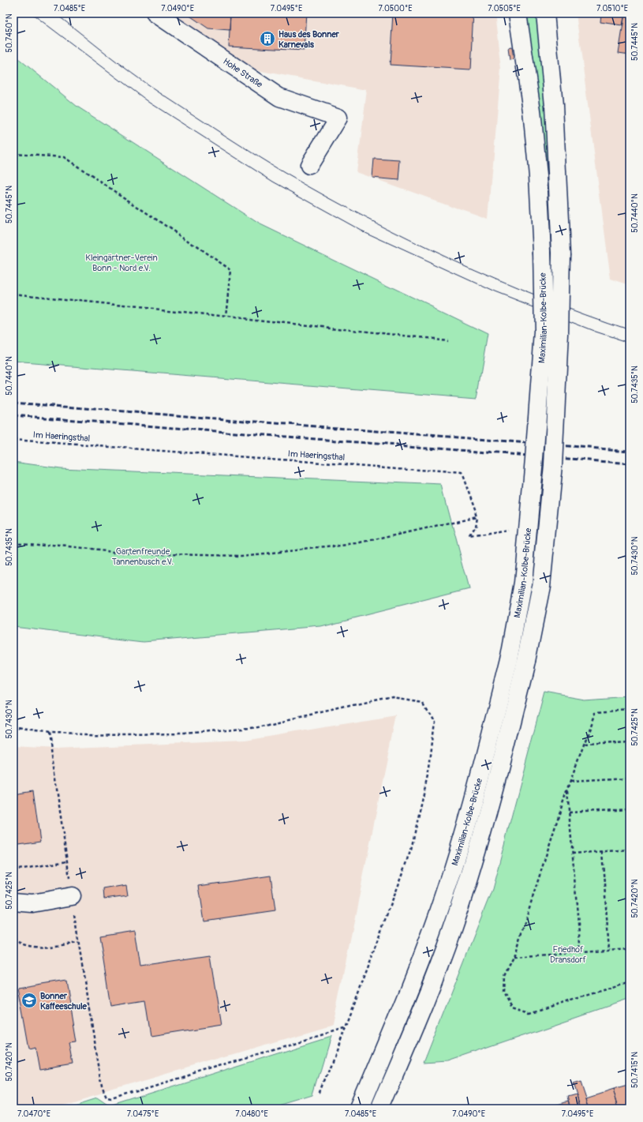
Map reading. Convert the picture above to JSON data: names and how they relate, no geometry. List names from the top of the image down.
{
  "streets": {
    "street": ["Hohe Straße", "Maximilian-Kolbe-Brücke"],
    "path": ["Im Haeringsthal"]
  },
  "parks": ["Kleingärtner-Verein Bonn - Nord e.V.", "Gartenfreunde Tannenbusch e.V.", "Friedhof Dransdorf"],
  "places": {
    "building": ["Haus des Bonner Karnevals"],
    "school or university": ["Bonner Kaffeeschule"]
  },
  "coordinates": [
    "7.0485°E",
    "7.0490°E",
    "7.0495°E",
    "7.0500°E",
    "7.0505°E",
    "7.0510°E",
    "50.7450°N",
    "50.7445°N",
    "50.7440°N",
    "50.7435°N",
    "50.7430°N",
    "50.7425°N",
    "50.7420°N",
    "50.7415°N",
    "7.0470°E",
    "7.0475°E",
    "7.0480°E"
  ]
}
